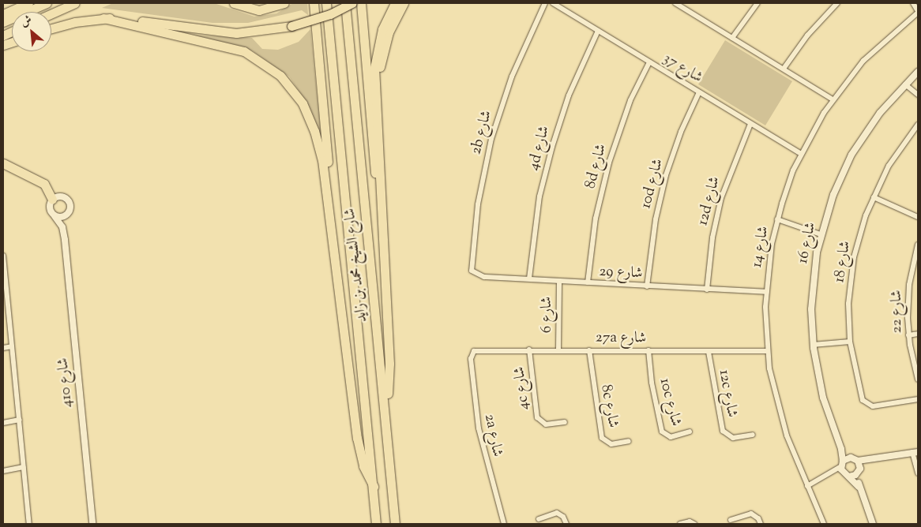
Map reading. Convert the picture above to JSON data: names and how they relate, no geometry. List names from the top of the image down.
{
  "streets": {
    "highway": ["شارع الشيخ محمد بن زايد"],
    "street": [
      "شارع 37",
      "2b شارع",
      "4d شارع",
      "8d شارع",
      "10d شارع",
      "12d شارع",
      "شارع 16",
      "شارع 14",
      "شارع 18",
      "شارع 29",
      "شارع 22",
      "شارع 6",
      "27a شارع",
      "شارع 410",
      "4c شارع",
      "12c شارع",
      "10c شارع",
      "8c شارع",
      "2a شارع"
    ]
  },
  "crossings": [
    ["شارع 37", "4d شارع"],
    ["شارع 37", "8d شارع"],
    ["شارع 37", "10d شارع"],
    ["شارع 37", "12d شارع"],
    ["شارع 37", "شارع 14"],
    ["2b شارع", "شارع 29"],
    ["4d شارع", "شارع 29"],
    ["8d شارع", "شارع 29"],
    ["10d شارع", "شارع 29"],
    ["12d شارع", "شارع 29"],
    ["شارع 14", "شارع 29"],
    ["شارع 14", "27a شارع"],
    ["شارع 29", "شارع 6"],
    ["شارع 6", "27a شارع"],
    ["27a شارع", "4c شارع"],
    ["27a شارع", "12c شارع"],
    ["27a شارع", "10c شارع"],
    ["27a شارع", "8c شارع"],
    ["27a شارع", "2a شارع"]
  ],
  "north": "top left"
}
